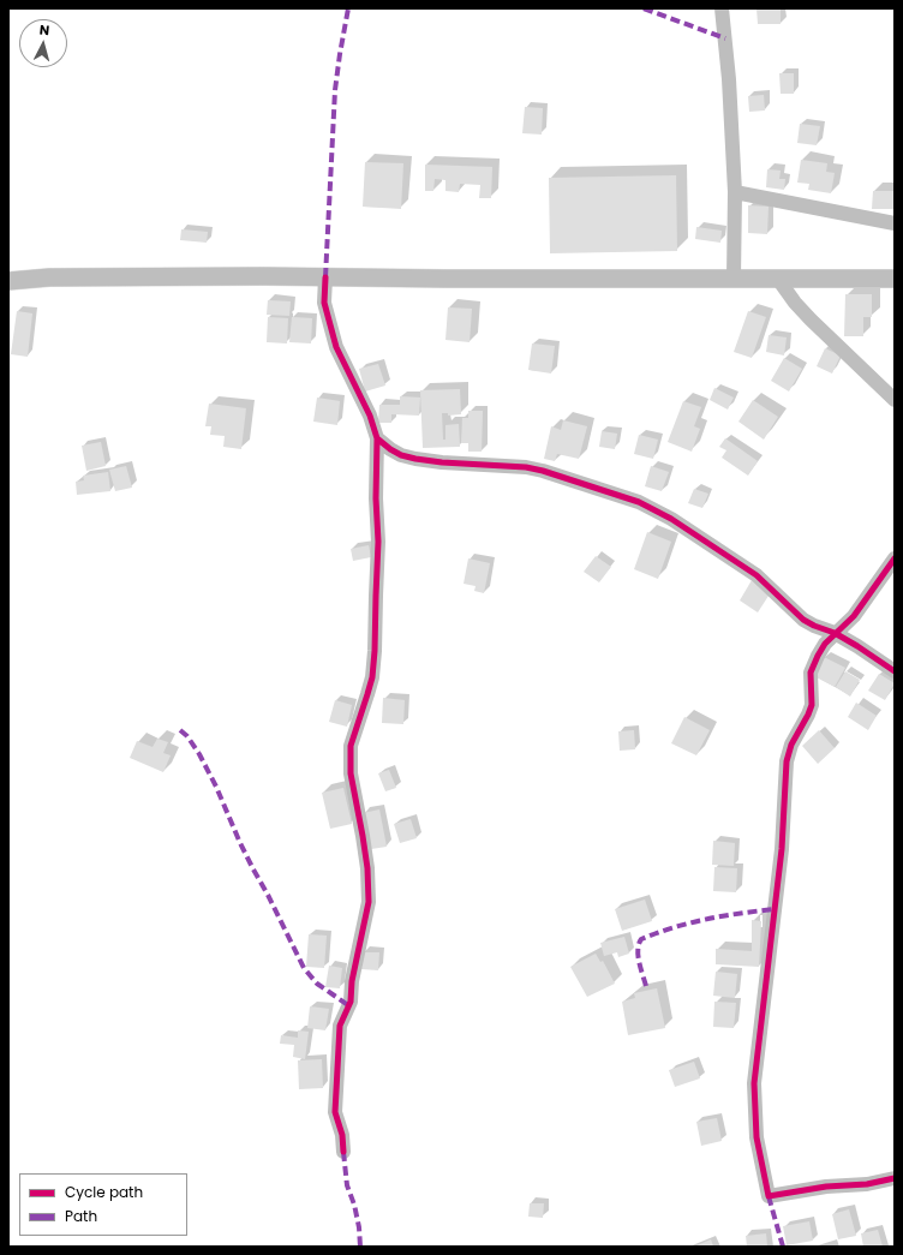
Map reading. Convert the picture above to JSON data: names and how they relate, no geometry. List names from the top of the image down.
{
  "legend": ["Cycle path", "Path"],
  "north": "top"
}
